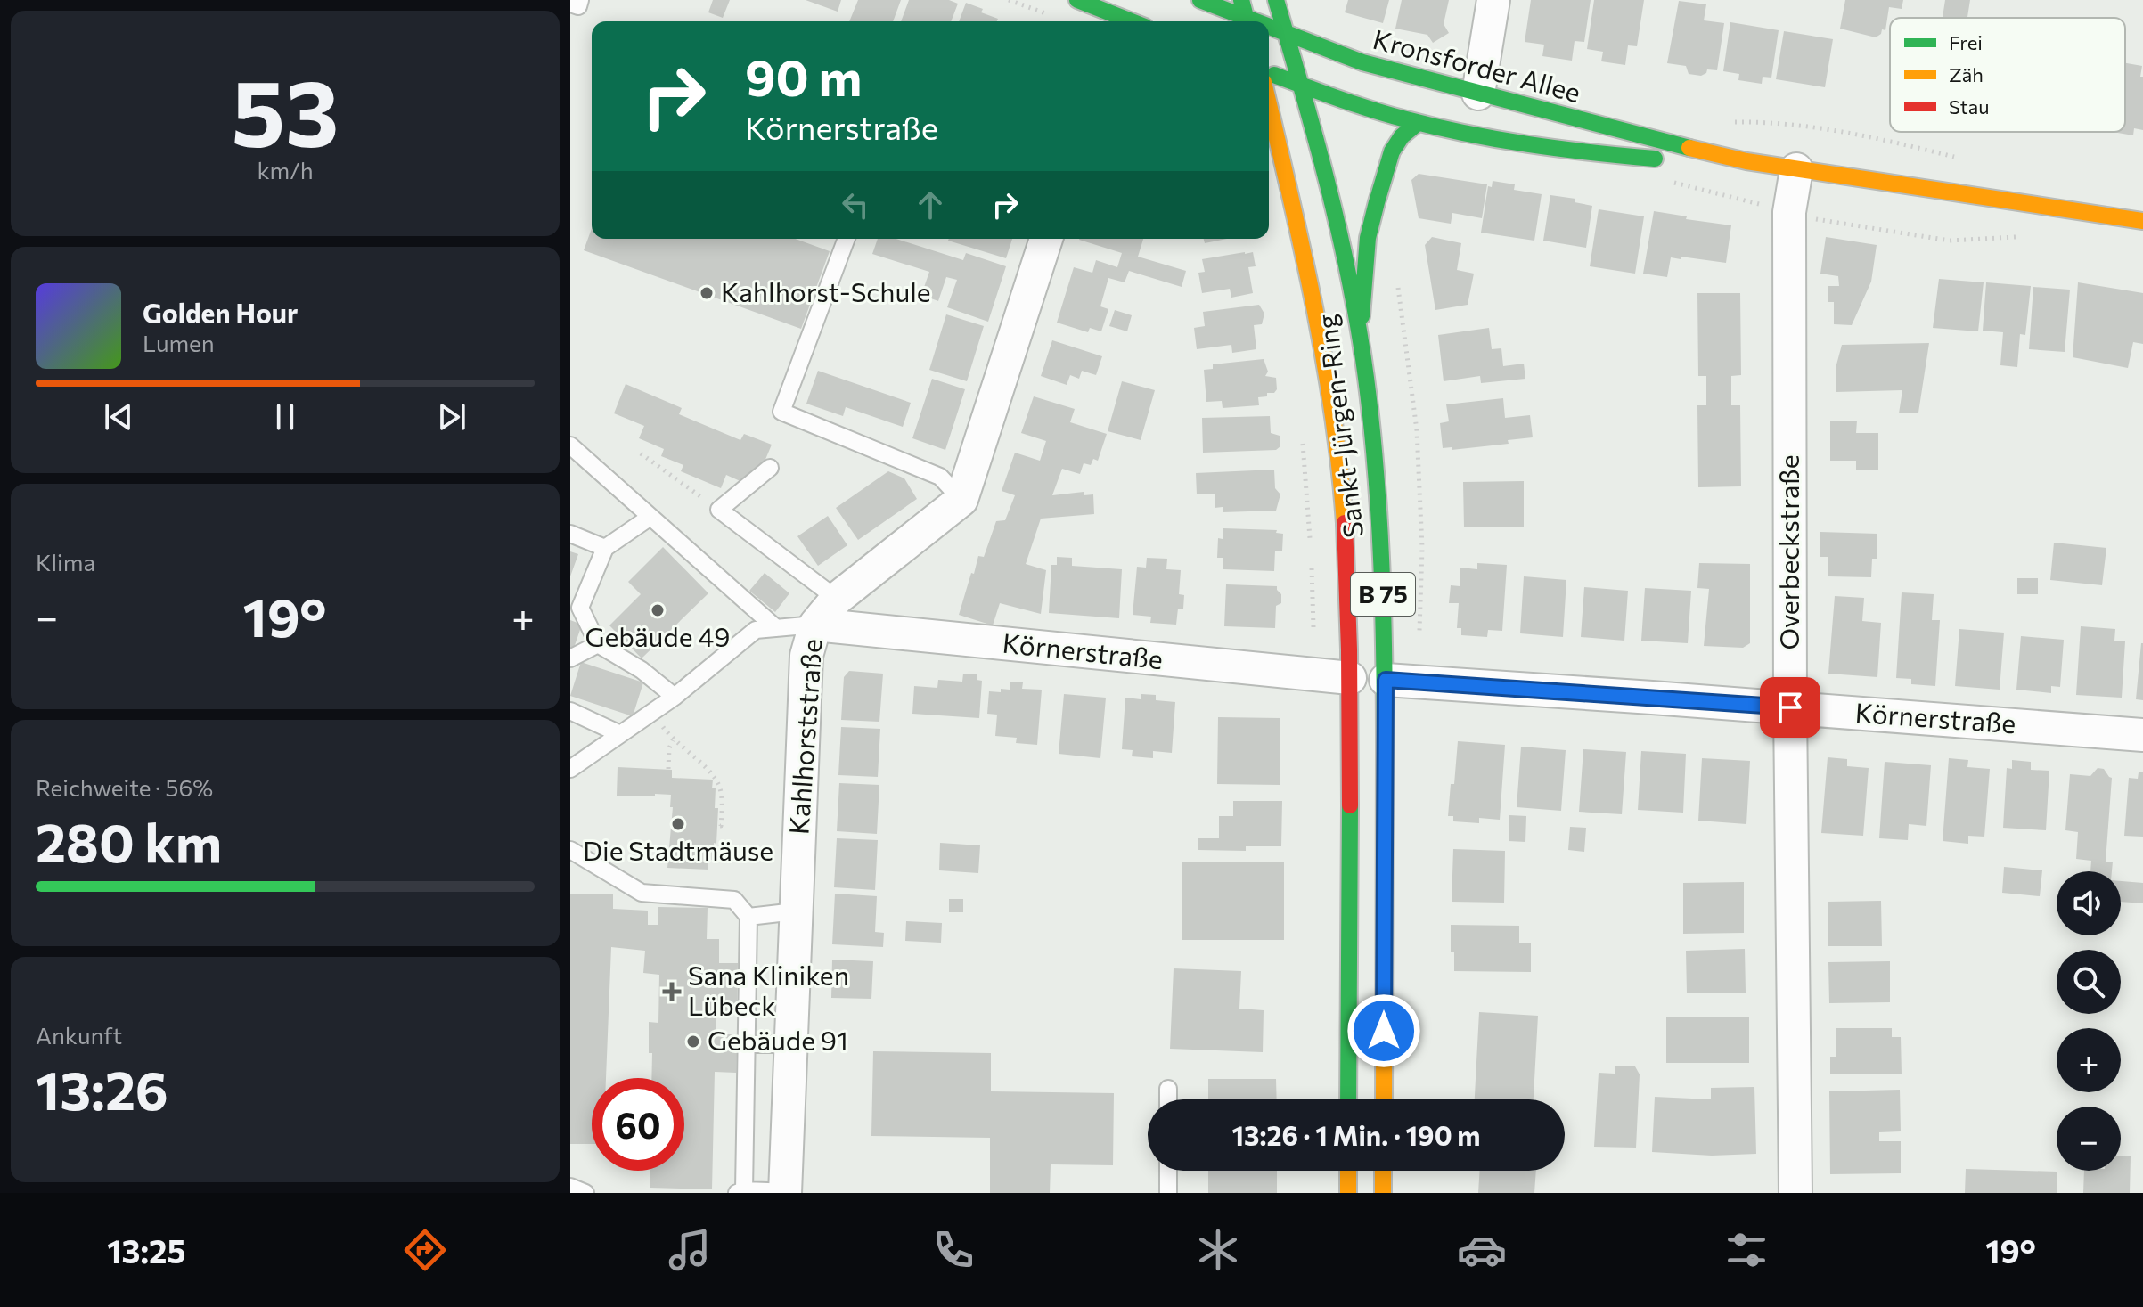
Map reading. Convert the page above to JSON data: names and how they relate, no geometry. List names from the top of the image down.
{
  "streets": {
    "main road": ["Kronsforder Allee", "Sankt-Jürgen-Ring", "B 75"],
    "street": ["Overbeckstraße", "Körnerstraße", "Kahlhorststraße"]
  },
  "crossings": [
    ["Kronsforder Allee", "Sankt-Jürgen-Ring"],
    ["Kronsforder Allee", "Overbeckstraße"],
    ["Sankt-Jürgen-Ring", "Körnerstraße"],
    ["Overbeckstraße", "Körnerstraße"],
    ["Körnerstraße", "Kahlhorststraße"]
  ],
  "places": {
    "other": [
      "Kahlhorst-Schule",
      "Gebäude 49",
      "Die Stadtmäuse",
      "Gebäude 91"
    ],
    "health": ["Sana Kliniken Lübeck"]
  },
  "legend": ["Frei", "Zäh", "Stau"],
  "page": {
    "tile": [
      ["53", "km/h"],
      "Klima",
      ["Reichweite · 56%", "280 km"],
      ["Ankunft", "13:26"]
    ],
    "turn": ["90 m", "Körnerstraße"],
    "song": ["Golden Hour", "Lumen"],
    "heat": ["−", "19°", "+"],
    "map_buttons": ["+", "−"],
    "limit": "60",
    "trip": "13:26 · 1 Min. · 190 m",
    "tabs": ["13:25", "19°"]
  }
}
